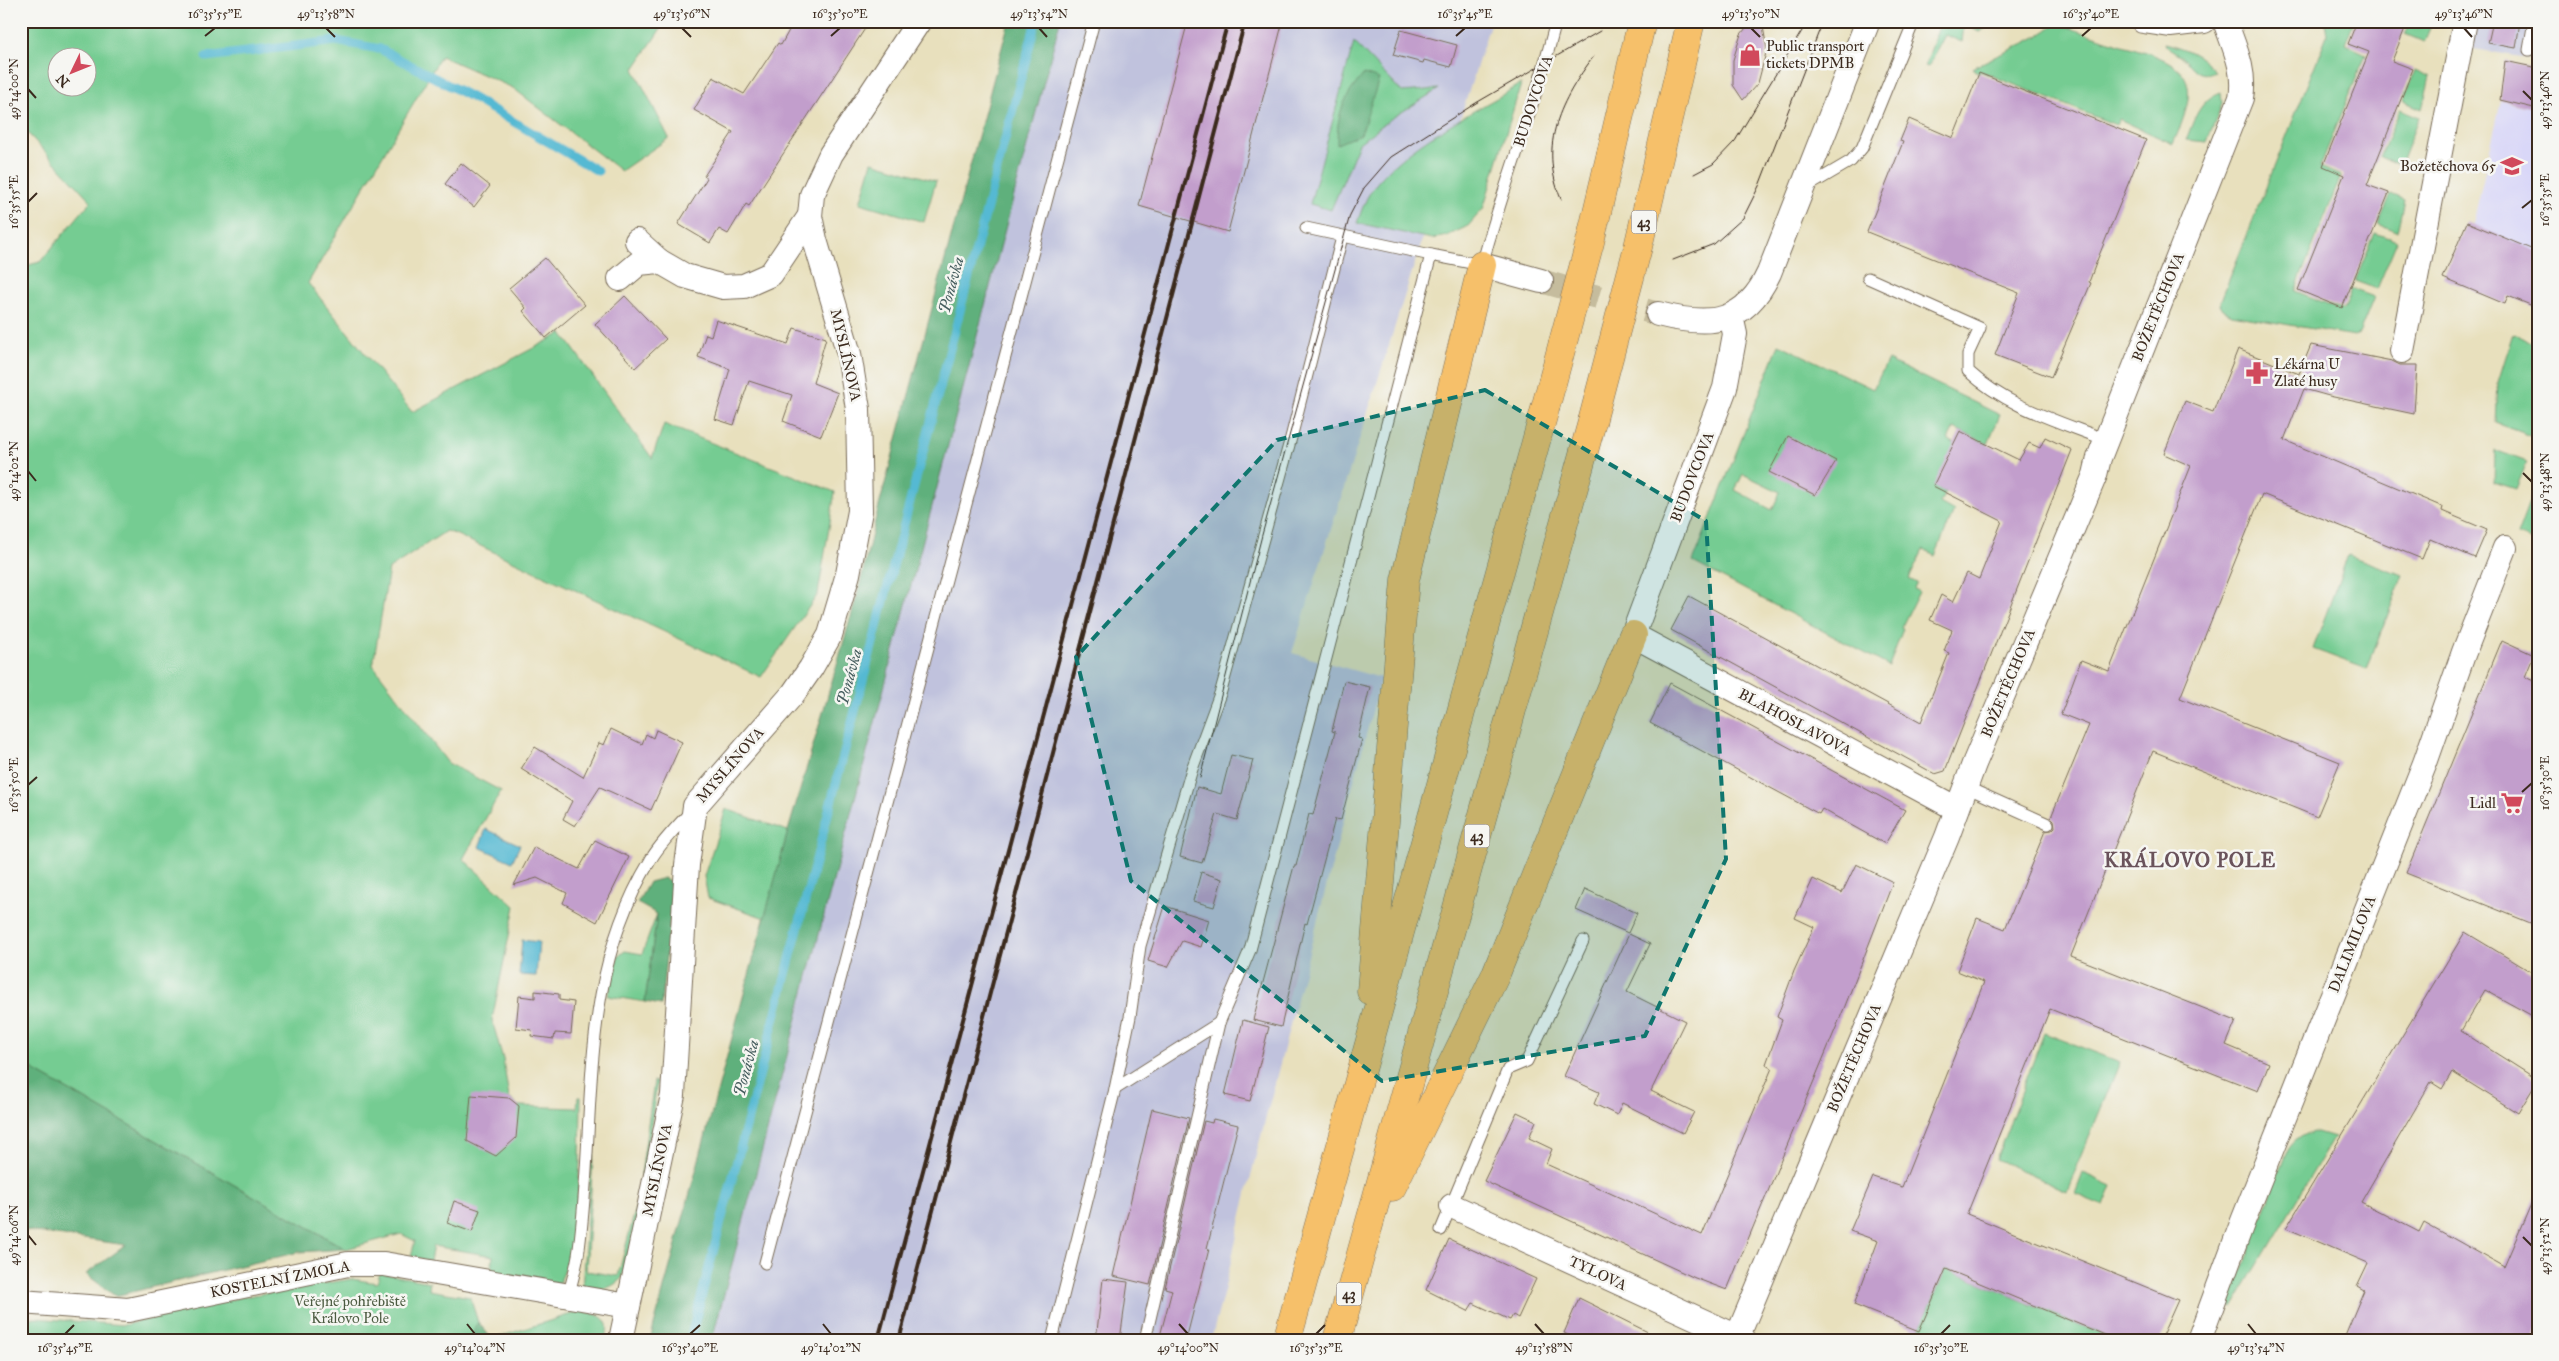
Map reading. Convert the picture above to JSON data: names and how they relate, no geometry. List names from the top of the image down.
{
  "streets": {
    "highway": ["43"],
    "street": [
      "BUDOVCOVA",
      "BOŽETĚCHOVA",
      "MYSLÍNOVA",
      "BLAHOSLAVOVA",
      "DALIMILOVA",
      "TYLOVA",
      "KOSTELNÍ ZMOLA"
    ]
  },
  "crossings": [
    ["BUDOVCOVA", "BLAHOSLAVOVA"],
    ["BOŽETĚCHOVA", "BLAHOSLAVOVA"],
    ["BOŽETĚCHOVA", "TYLOVA"],
    ["MYSLÍNOVA", "KOSTELNÍ ZMOLA"]
  ],
  "districts": ["KRÁLOVO POLE"],
  "water": ["Ponávka"],
  "parks": ["Veřejné pohřebiště Královo Pole"],
  "places": {
    "shop": ["Public transport tickets DPMB"],
    "school or university": ["Božetěchova 65"],
    "pharmacy": ["Lékárna U Zlaté husy"],
    "supermarket": ["Lidl"]
  },
  "north": "bottom left",
  "coordinates": [
    "16°35'55\"E",
    "49°13'58\"N",
    "49°13'56\"N",
    "16°35'50\"E",
    "49°13'54\"N",
    "16°35'45\"E",
    "49°13'50\"N",
    "16°35'40\"E",
    "49°13'46\"N",
    "49°14'00\"N",
    "16°35'35\"E",
    "49°14'02\"N",
    "49°13'48\"N",
    "16°35'30\"E",
    "49°14'06\"N",
    "49°13'52\"N",
    "49°14'04\"N"
  ]
}
